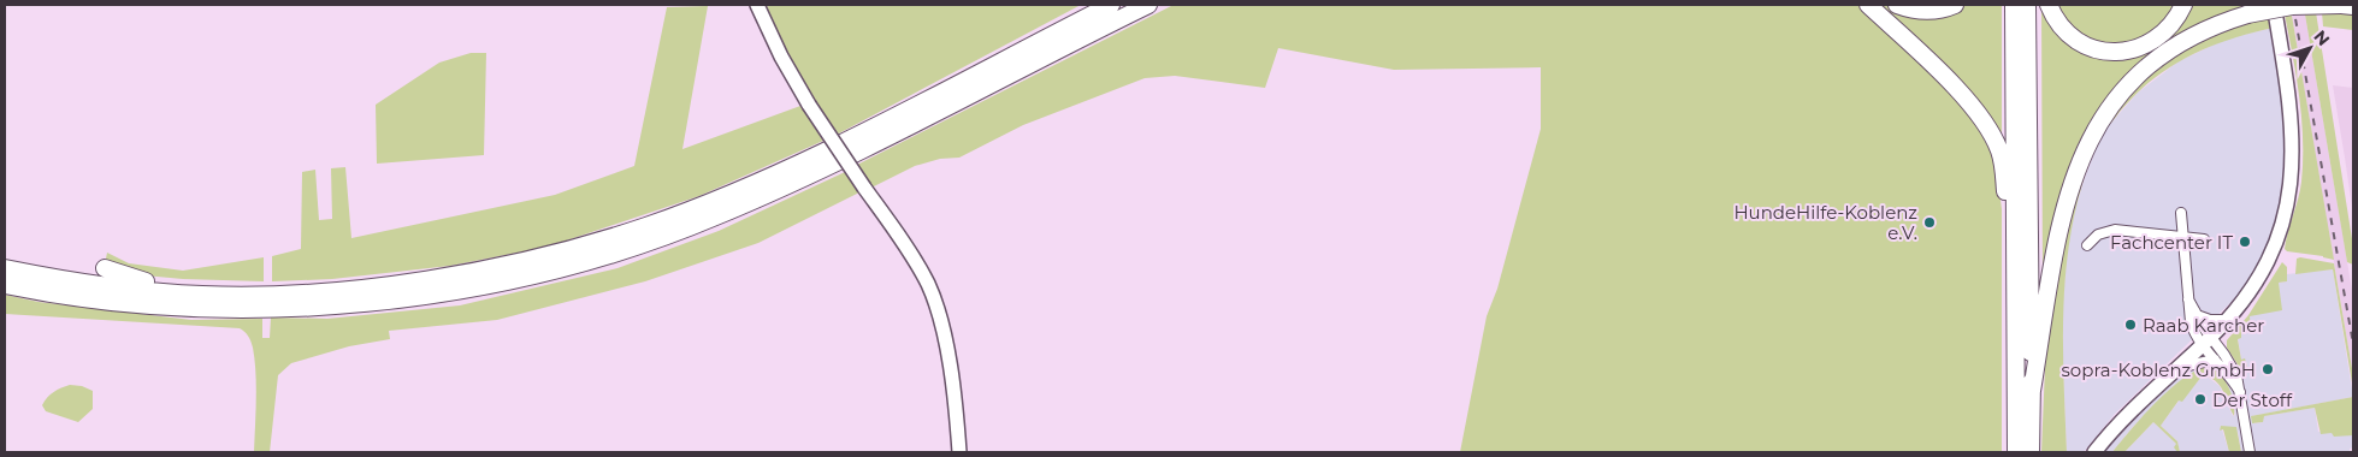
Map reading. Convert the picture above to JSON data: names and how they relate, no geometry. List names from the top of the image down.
{
  "places": [
    "HundeHilfe-Koblenz e.V.",
    "Fachcenter IT",
    "Raab Karcher",
    "sopra-Koblenz GmbH",
    "Der Stoff"
  ],
  "north": "top right"
}
